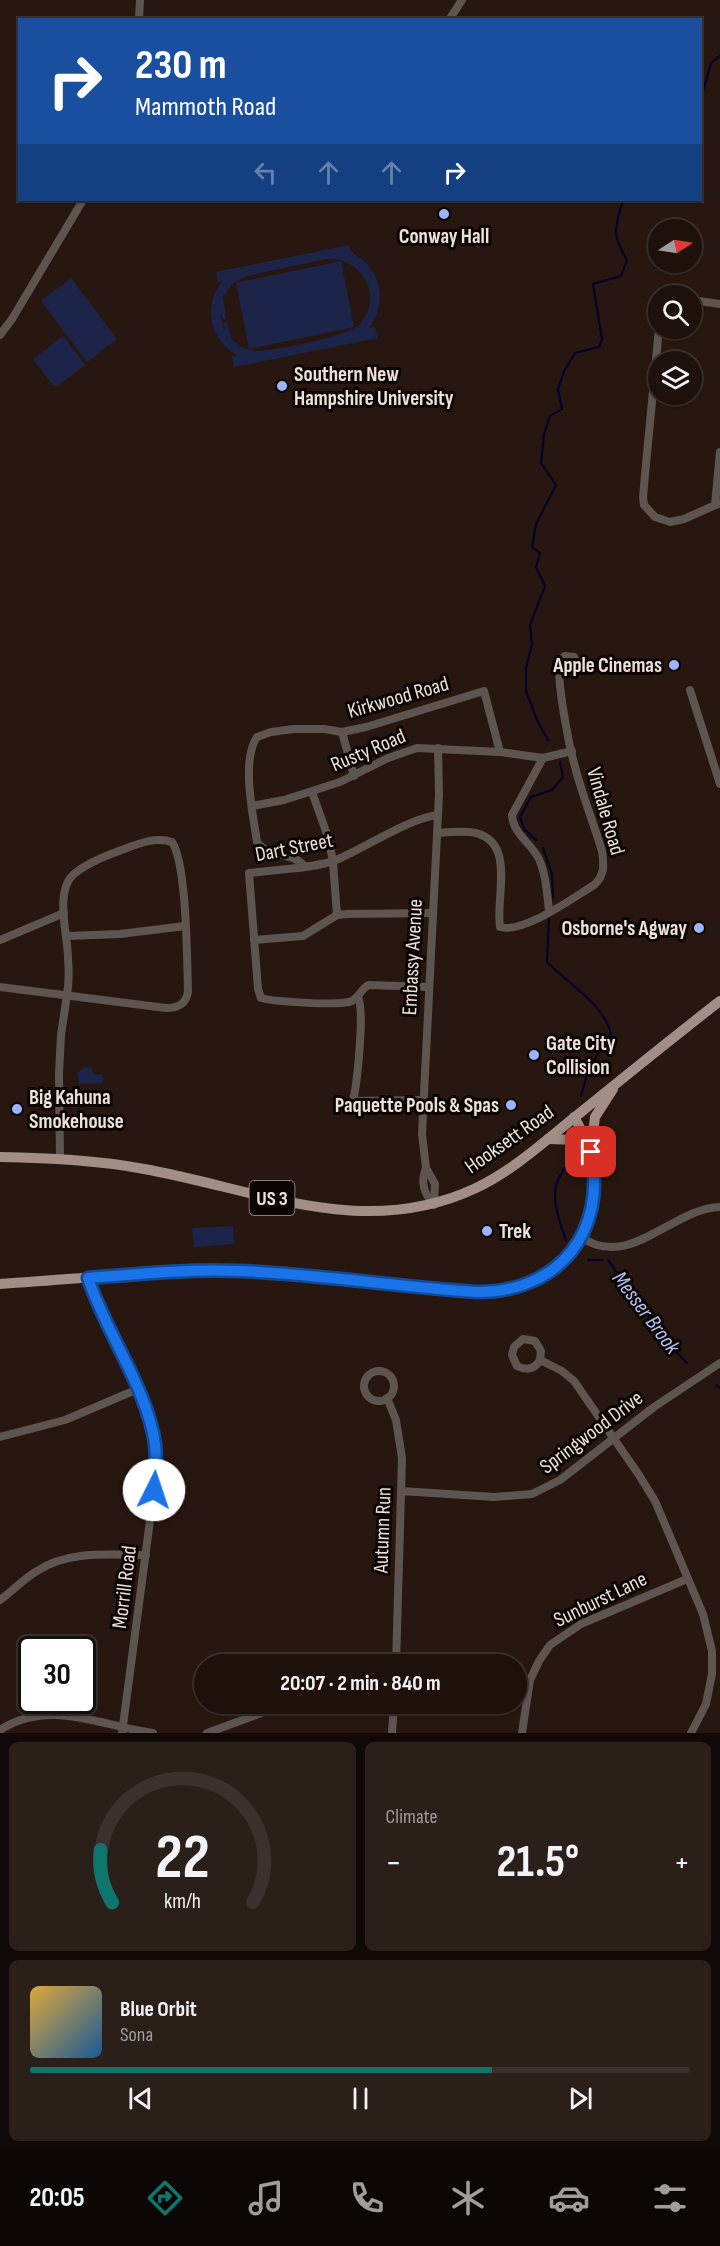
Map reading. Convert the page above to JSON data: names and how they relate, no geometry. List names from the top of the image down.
{
  "streets": {
    "main road": ["Hooksett Road", "US 3"],
    "street": [
      "Kirkwood Road",
      "Rusty Road",
      "Vindale Road",
      "Dart Street",
      "Embassy Avenue",
      "Springwood Drive",
      "Autumn Run",
      "Morrill Road",
      "Sunburst Lane"
    ]
  },
  "crossings": [
    ["Kirkwood Road", "Rusty Road"],
    ["Rusty Road", "Vindale Road"],
    ["Rusty Road", "Embassy Avenue"],
    ["Vindale Road", "Embassy Avenue"],
    ["Dart Street", "Embassy Avenue"],
    ["Embassy Avenue", "Hooksett Road"],
    ["Springwood Drive", "Autumn Run"]
  ],
  "water": ["Messer Brook"],
  "places": [
    "Conway Hall",
    "Southern New Hampshire University",
    "Apple Cinemas",
    "Osborne's Agway",
    "Gate City Collision",
    "Paquette Pools & Spas",
    "Big Kahuna Smokehouse",
    "Trek"
  ],
  "north": "right",
  "page": {
    "turn": ["230 m", "Mammoth Road"],
    "limit": "30",
    "trip": "20:07 · 2 min · 840 m",
    "tile": "Climate",
    "heat": ["−", "21.5°", "+"],
    "song": ["Blue Orbit", "Sona"],
    "tabs": "20:05",
    "gauge": ["22", "km/h"]
  }
}
